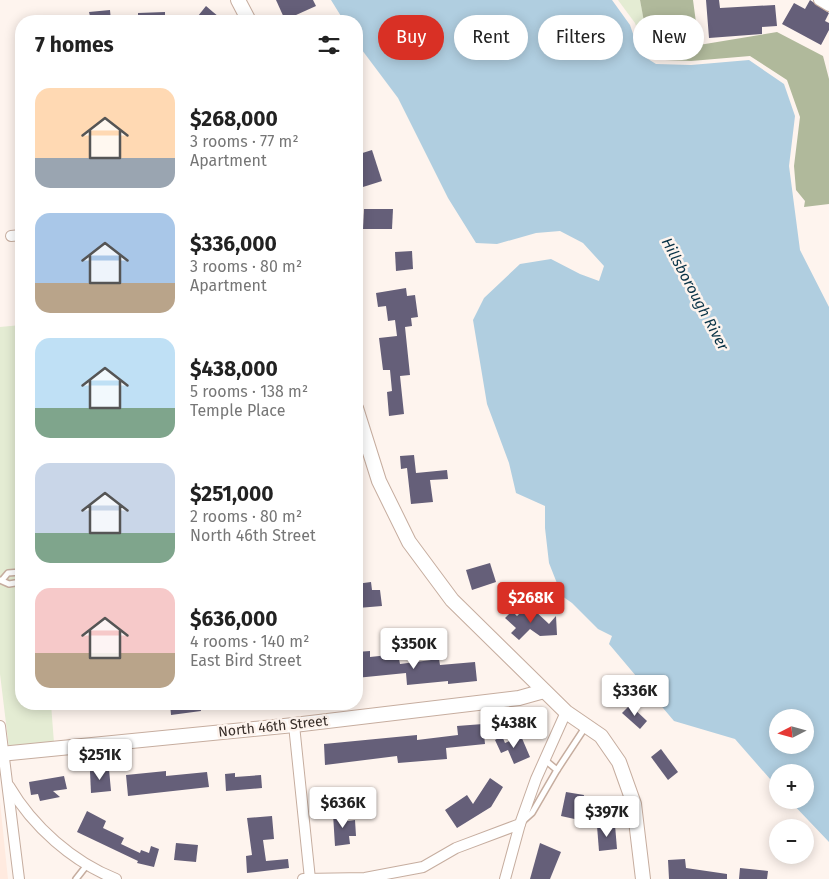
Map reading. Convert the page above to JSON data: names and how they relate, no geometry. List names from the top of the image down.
{
  "streets": {
    "street": ["North 46th Street"]
  },
  "water": ["Hillsborough River"],
  "north": "left",
  "page": {
    "chip": [
      "Buy",
      "Rent",
      "Filters",
      "New"
    ],
    "heading": "7 homes",
    "list": [
      {
        "name": "$268,000",
        "note": "3 rooms · 77 m² · Apartment"
      },
      {
        "name": "$336,000",
        "note": "3 rooms · 80 m² · Apartment"
      },
      {
        "name": "$438,000",
        "note": "5 rooms · 138 m² · Temple Place"
      },
      {
        "name": "$251,000",
        "note": "2 rooms · 80 m² · North 46th Street"
      },
      {
        "name": "$636,000",
        "note": "4 rooms · 140 m² · East Bird Street"
      }
    ],
    "price": [
      "$268K",
      "$350K",
      "$336K",
      "$438K",
      "$251K",
      "$636K",
      "$397K"
    ],
    "map_buttons": ["+", "−"]
  }
}
